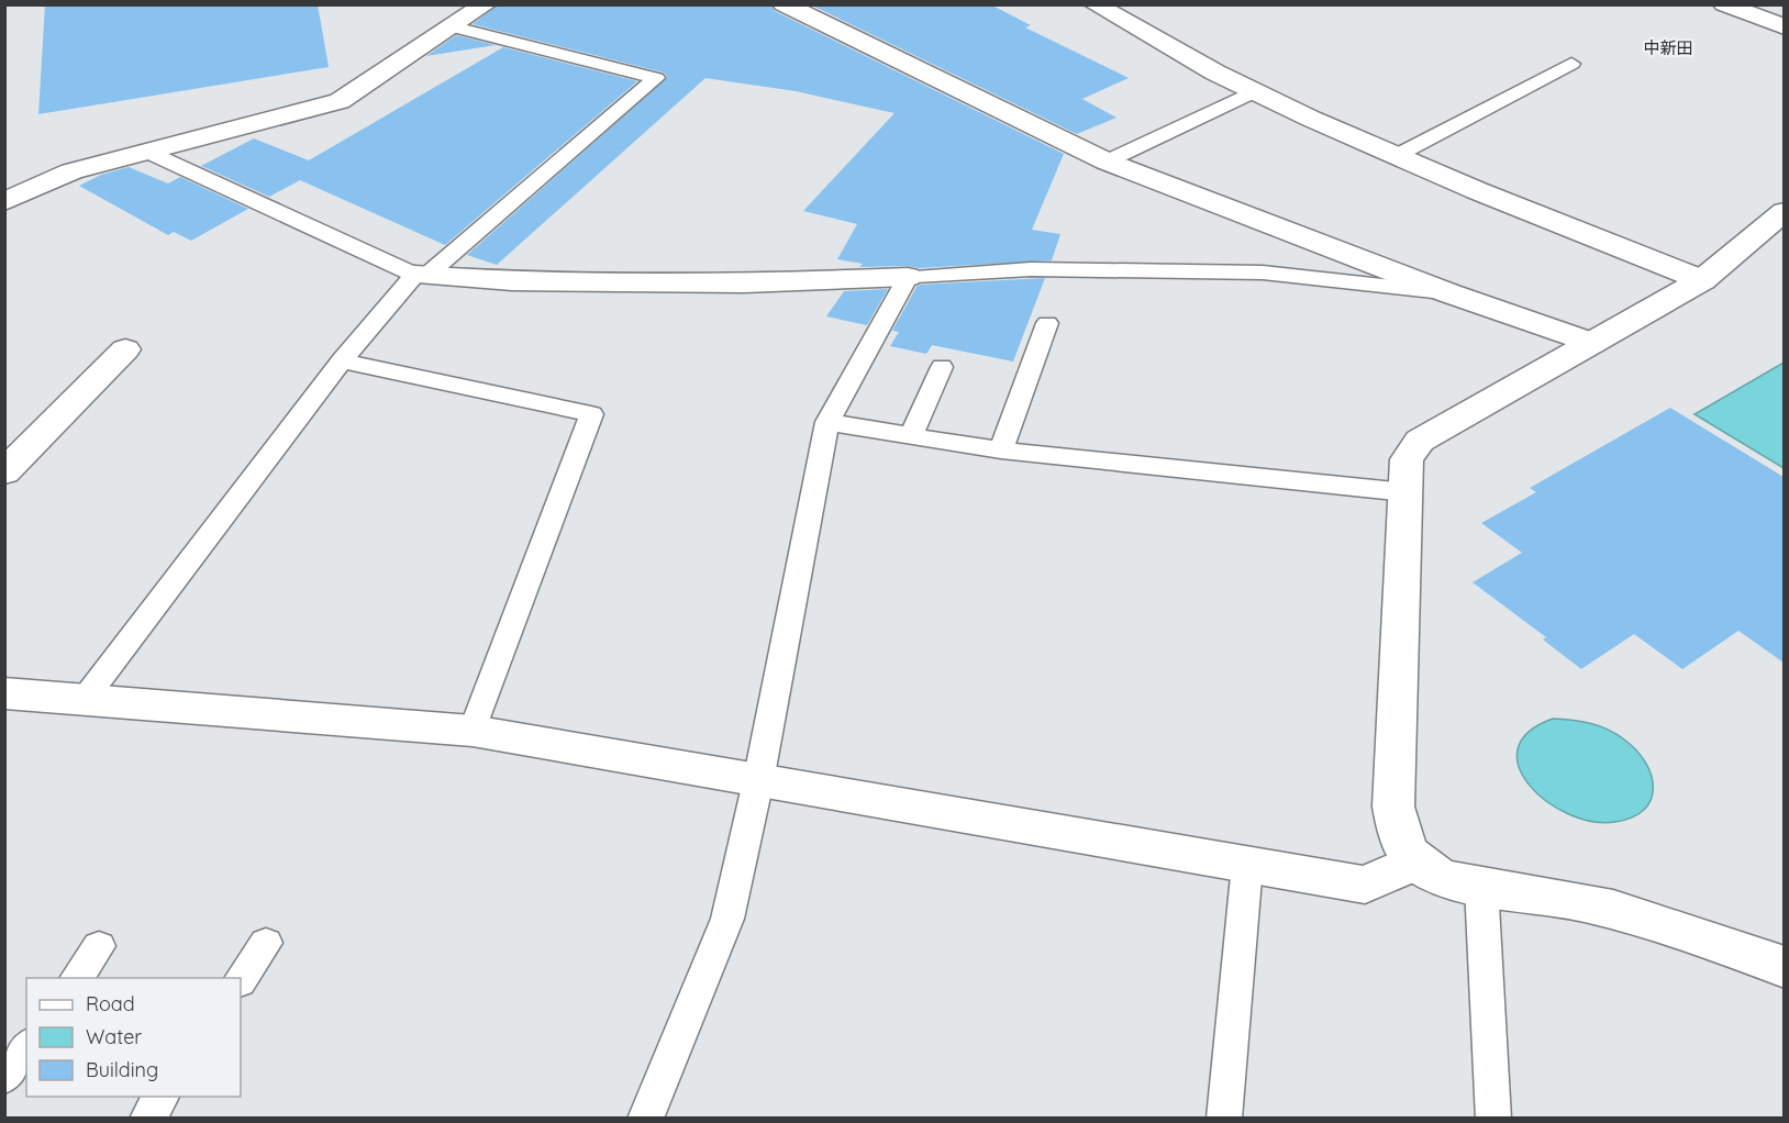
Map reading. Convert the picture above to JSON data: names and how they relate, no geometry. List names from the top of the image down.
{
  "districts": ["中新田"],
  "legend": ["Road", "Water", "Building"]
}
